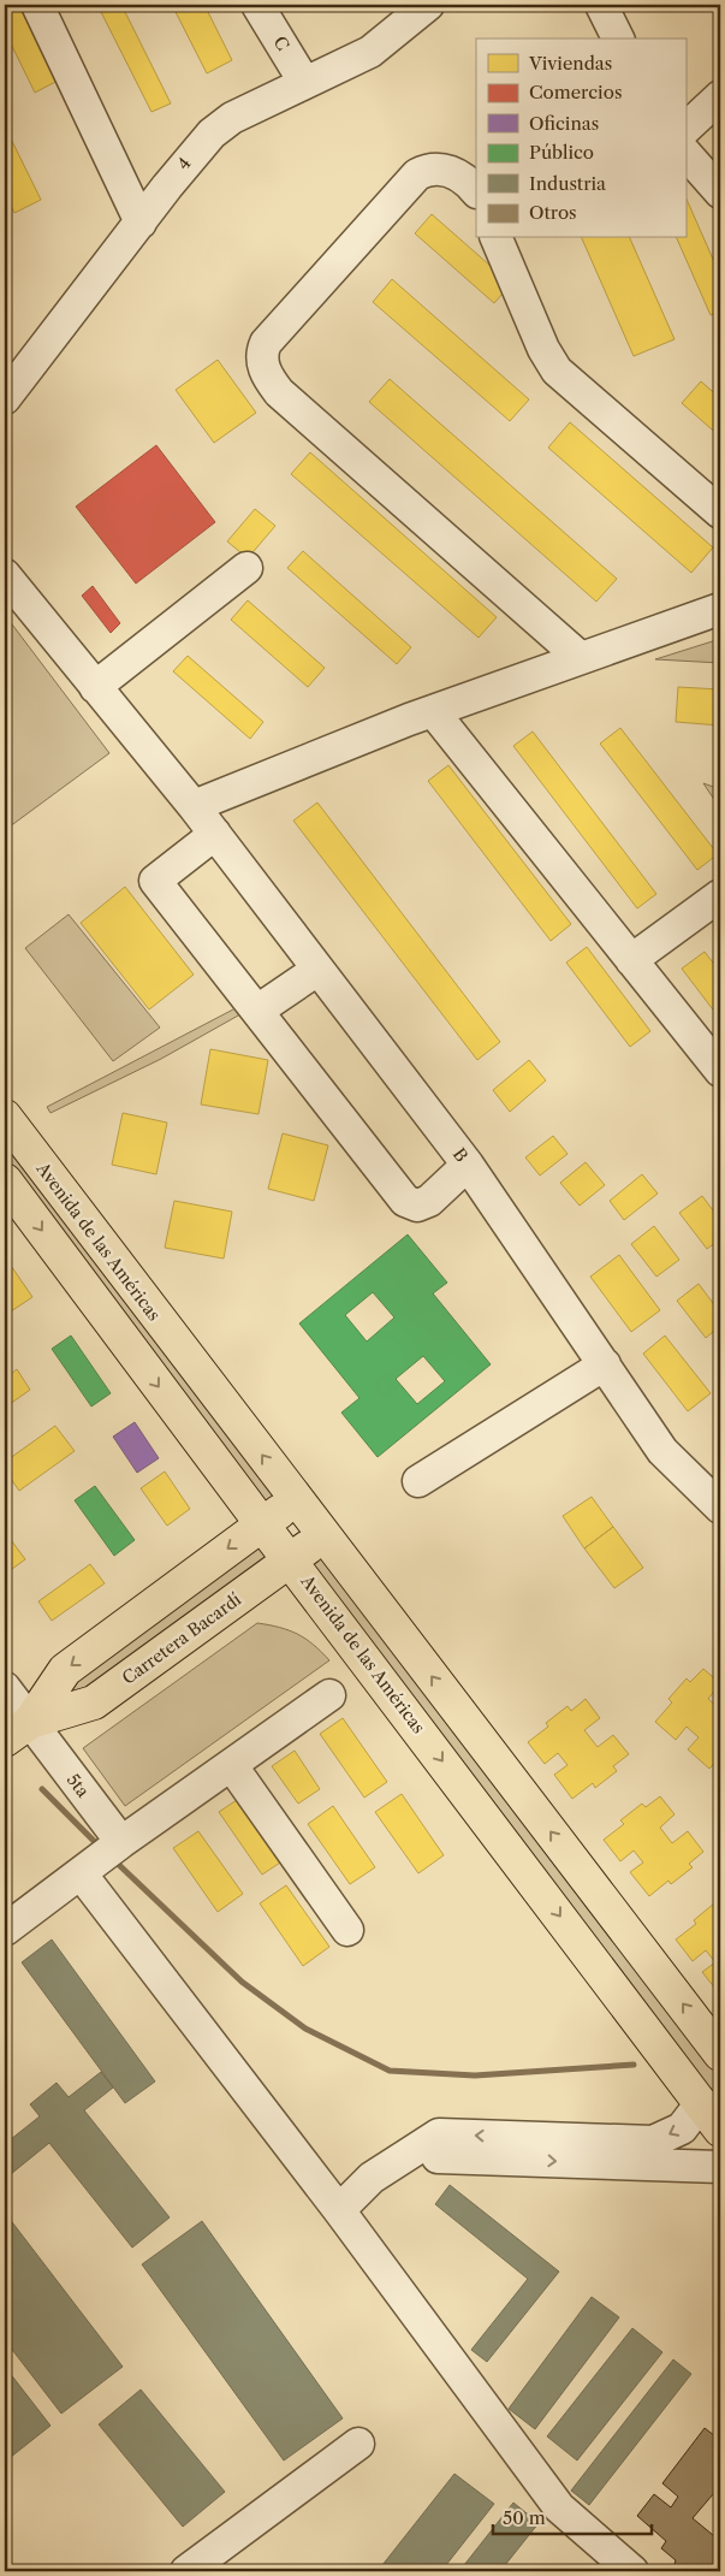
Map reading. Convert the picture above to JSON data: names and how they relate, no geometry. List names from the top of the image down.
{
  "streets": {
    "main road": ["Avenida de las Américas", "Carretera Bacardí"],
    "street": [
      "C",
      "4",
      "B",
      "5ta"
    ]
  },
  "crossings": [
    ["C", "4"],
    ["Avenida de las Américas", "Carretera Bacardí"],
    ["Carretera Bacardí", "5ta"]
  ],
  "legend": [
    "Viviendas",
    "Comercios",
    "Oficinas",
    "Público",
    "Industria",
    "Otros"
  ],
  "scale_bar": "50 m"
}
